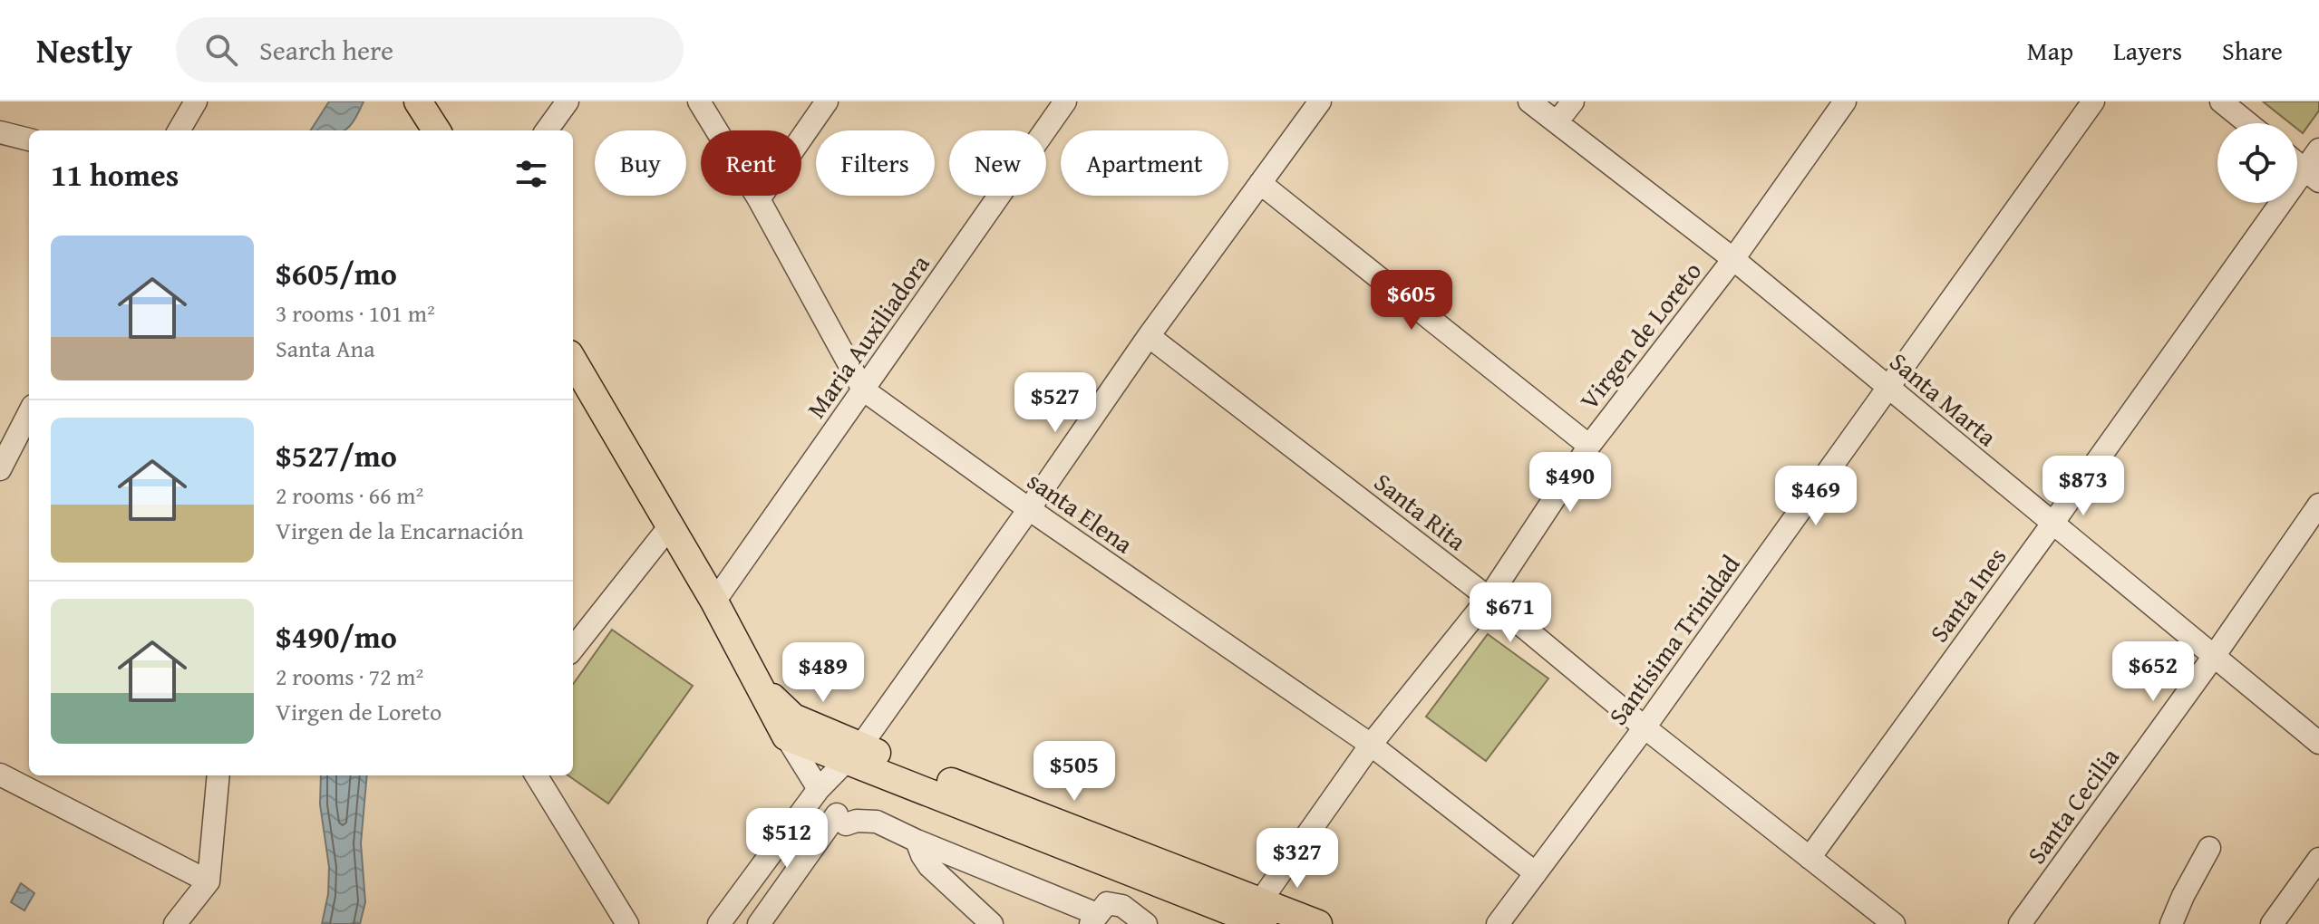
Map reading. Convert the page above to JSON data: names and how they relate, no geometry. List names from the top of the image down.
{
  "streets": {
    "street": [
      "Virgen de Loreto",
      "Maria Auxiliadora",
      "Santa Marta",
      "Santa Rita",
      "santa Elena",
      "Santa Ines",
      "Santisima Trinidad",
      "Santa Cecilia"
    ]
  },
  "crossings": [
    ["Virgen de Loreto", "Santa Marta"],
    ["Virgen de Loreto", "Santa Rita"],
    ["Virgen de Loreto", "santa Elena"],
    ["Maria Auxiliadora", "santa Elena"],
    ["Santa Marta", "Santa Ines"],
    ["Santa Marta", "Santisima Trinidad"],
    ["Santa Marta", "Santa Cecilia"],
    ["Santa Rita", "Santa Ines"],
    ["Santa Rita", "Santisima Trinidad"],
    ["santa Elena", "Santisima Trinidad"]
  ],
  "page": {
    "header": "Nestly",
    "search": "Search here",
    "nav": ["Map", "Layers", "Share"],
    "chip": [
      "Buy",
      "Rent",
      "Filters",
      "New",
      "Apartment"
    ],
    "heading": "11 homes",
    "list": [
      {
        "name": "$605/mo",
        "note": "3 rooms · 101 m² · Santa Ana"
      },
      {
        "name": "$527/mo",
        "note": "2 rooms · 66 m² · Virgen de la Encarnación"
      },
      {
        "name": "$490/mo",
        "note": "2 rooms · 72 m² · Virgen de Loreto"
      }
    ],
    "price": [
      "$605",
      "$527",
      "$490",
      "$873",
      "$469",
      "$671",
      "$652",
      "$489",
      "$505",
      "$512",
      "$327"
    ]
  }
}
